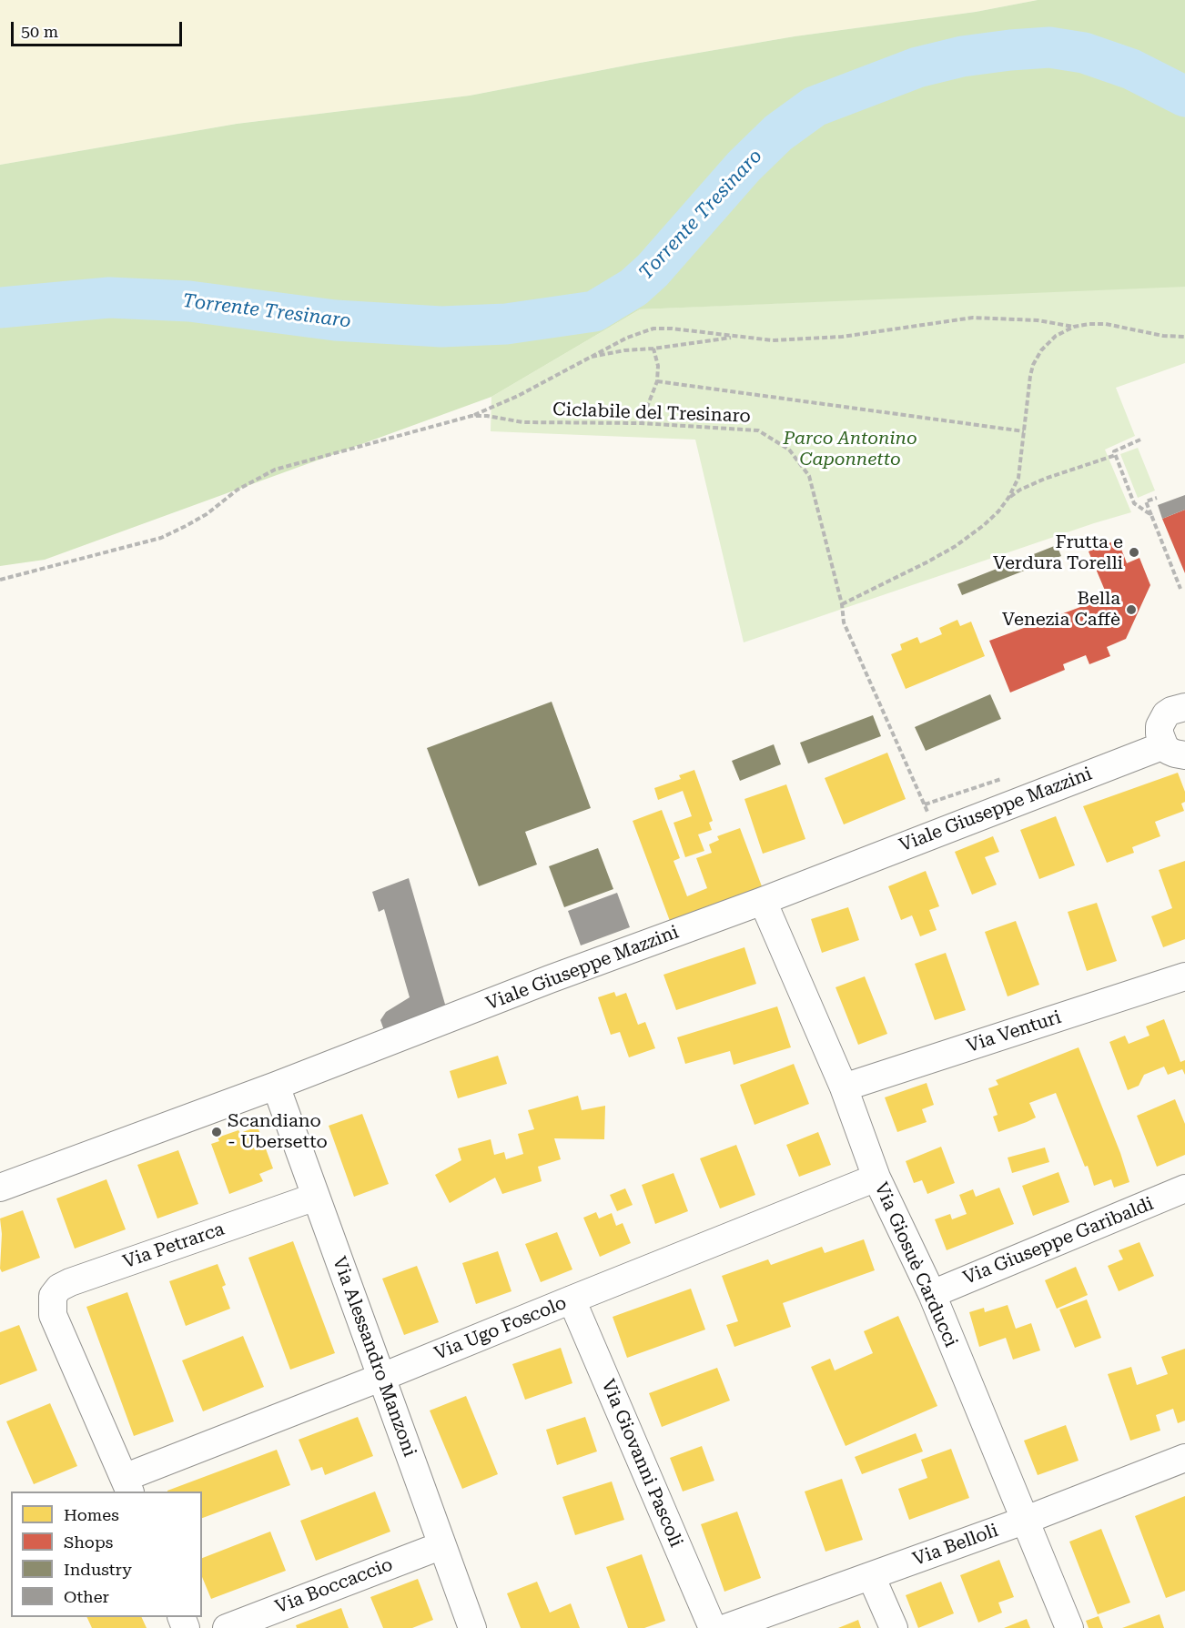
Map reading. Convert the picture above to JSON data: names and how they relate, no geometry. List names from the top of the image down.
{
  "streets": {
    "street": [
      "Viale Giuseppe Mazzini",
      "Via Venturi",
      "Via Giuseppe Garibaldi",
      "Via Petrarca",
      "Via Giosuè Carducci",
      "Via Ugo Foscolo",
      "Via Alessandro Manzoni",
      "Via Giovanni Pascoli",
      "Via Belloli",
      "Via Boccaccio"
    ],
    "path": ["Ciclabile del Tresinaro"]
  },
  "crossings": [
    ["Viale Giuseppe Mazzini", "Via Giosuè Carducci"],
    ["Viale Giuseppe Mazzini", "Via Alessandro Manzoni"],
    ["Via Venturi", "Via Giosuè Carducci"],
    ["Via Giuseppe Garibaldi", "Via Giosuè Carducci"],
    ["Via Petrarca", "Via Ugo Foscolo"],
    ["Via Petrarca", "Via Alessandro Manzoni"],
    ["Via Giosuè Carducci", "Via Ugo Foscolo"],
    ["Via Giosuè Carducci", "Via Belloli"],
    ["Via Ugo Foscolo", "Via Alessandro Manzoni"],
    ["Via Ugo Foscolo", "Via Giovanni Pascoli"],
    ["Via Alessandro Manzoni", "Via Boccaccio"]
  ],
  "water": ["Torrente Tresinaro"],
  "parks": ["Parco Antonino Caponnetto"],
  "places": ["Frutta e Verdura Torelli", "Bella Venezia Caffè", "Scandiano - Ubersetto"],
  "legend": [
    "Homes",
    "Shops",
    "Industry",
    "Other"
  ],
  "scale_bar": "50 m"
}
